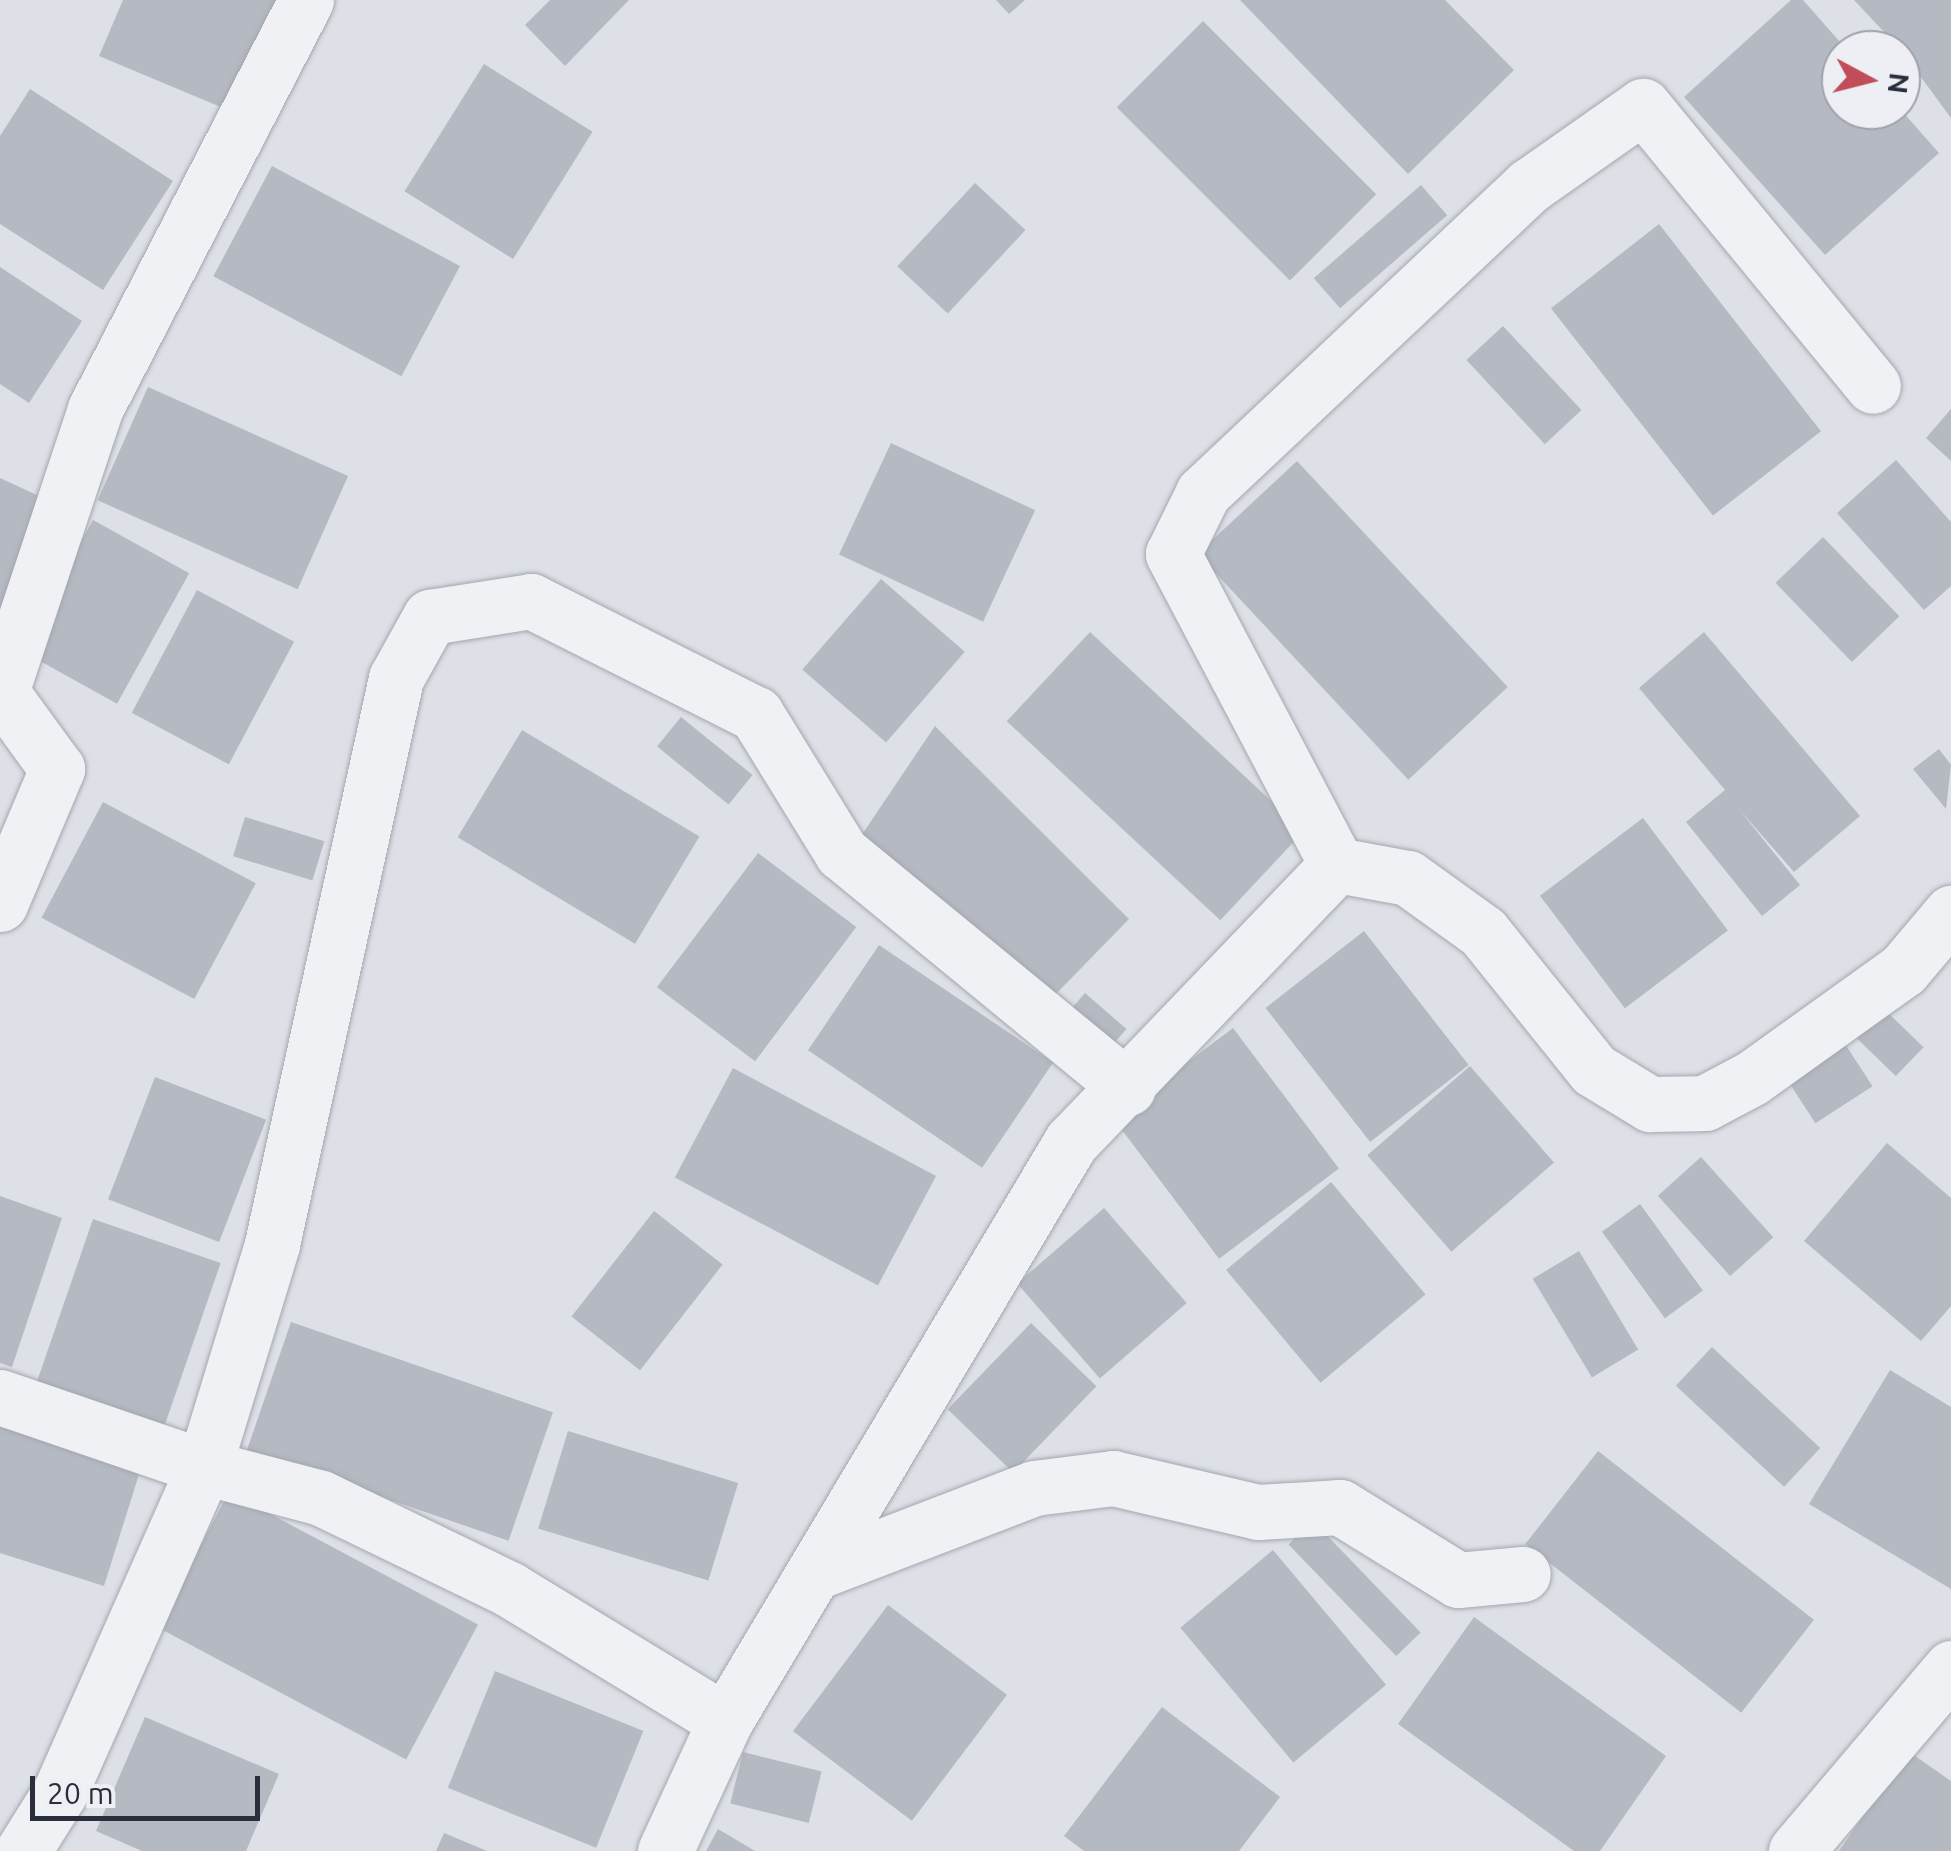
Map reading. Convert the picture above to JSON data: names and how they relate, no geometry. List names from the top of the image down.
{
  "scale_bar": "20 m",
  "north": "right"
}
